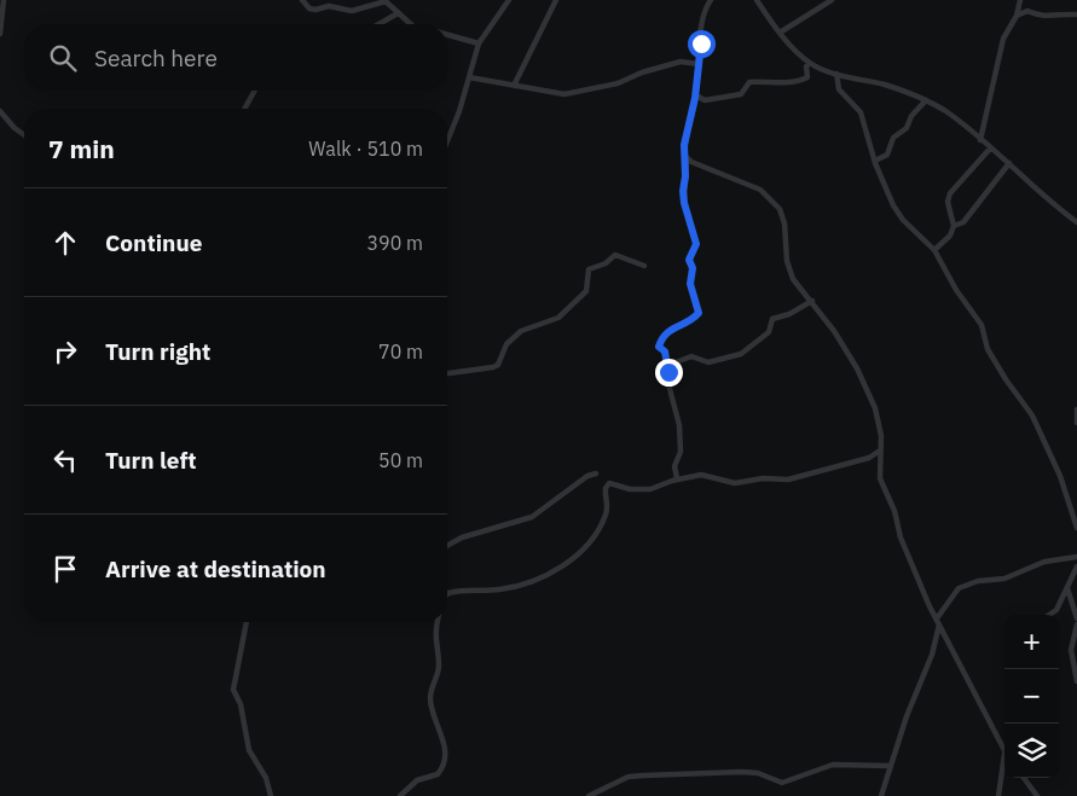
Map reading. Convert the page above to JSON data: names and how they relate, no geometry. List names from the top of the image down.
{
  "page": {
    "search": "Search here",
    "heading": ["7 min", "Walk · 510 m"],
    "list": [
      ["Continue", "390 m"],
      ["Turn right", "70 m"],
      ["Turn left", "50 m"],
      "Arrive at destination"
    ],
    "map_buttons": ["+", "−"]
  }
}
